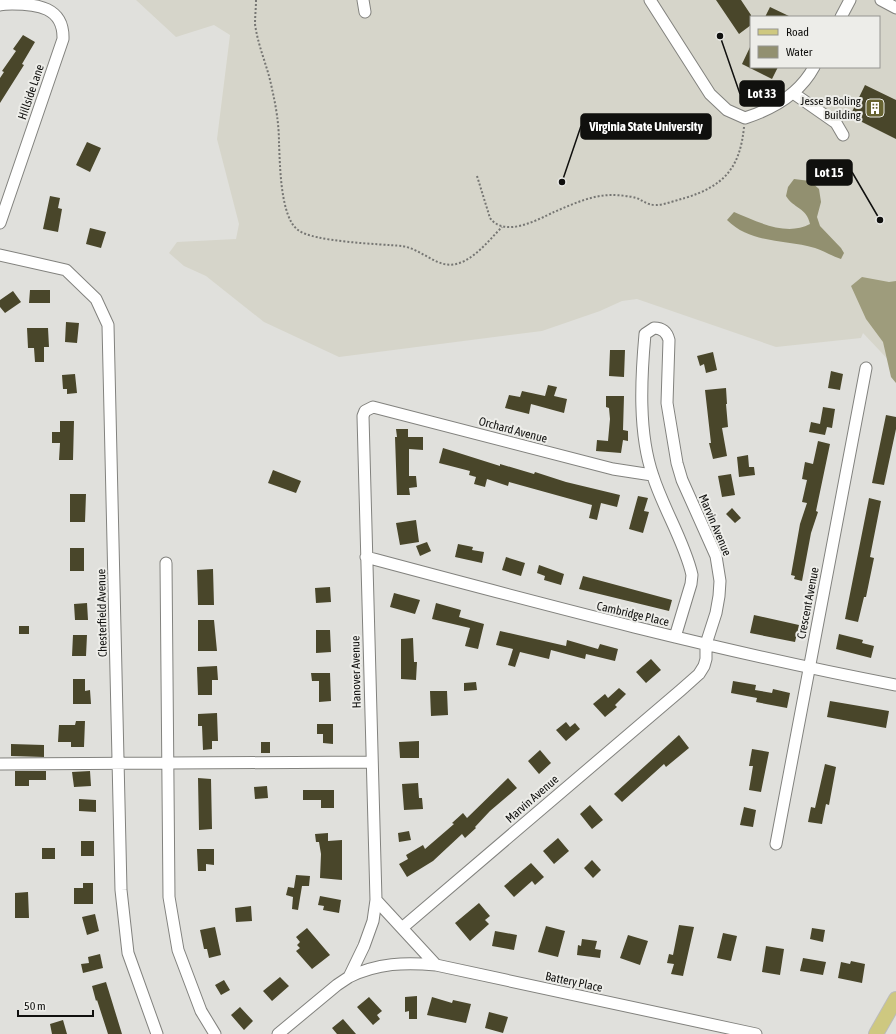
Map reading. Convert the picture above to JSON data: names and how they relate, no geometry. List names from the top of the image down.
{
  "streets": {
    "street": [
      "Hillside Lane",
      "Orchard Avenue",
      "Marvin Avenue",
      "Crescent Avenue",
      "Chesterfield Avenue",
      "Cambridge Place",
      "Hanover Avenue",
      "Battery Place"
    ]
  },
  "crossings": [
    ["Orchard Avenue", "Marvin Avenue"],
    ["Orchard Avenue", "Hanover Avenue"],
    ["Marvin Avenue", "Cambridge Place"],
    ["Crescent Avenue", "Cambridge Place"],
    ["Cambridge Place", "Hanover Avenue"]
  ],
  "places": {
    "other": ["Lot 33", "Virginia State University", "Lot 15"],
    "building": ["Jesse B Boling Building"]
  },
  "legend": ["Road", "Water"],
  "scale_bar": "50 m"
}
